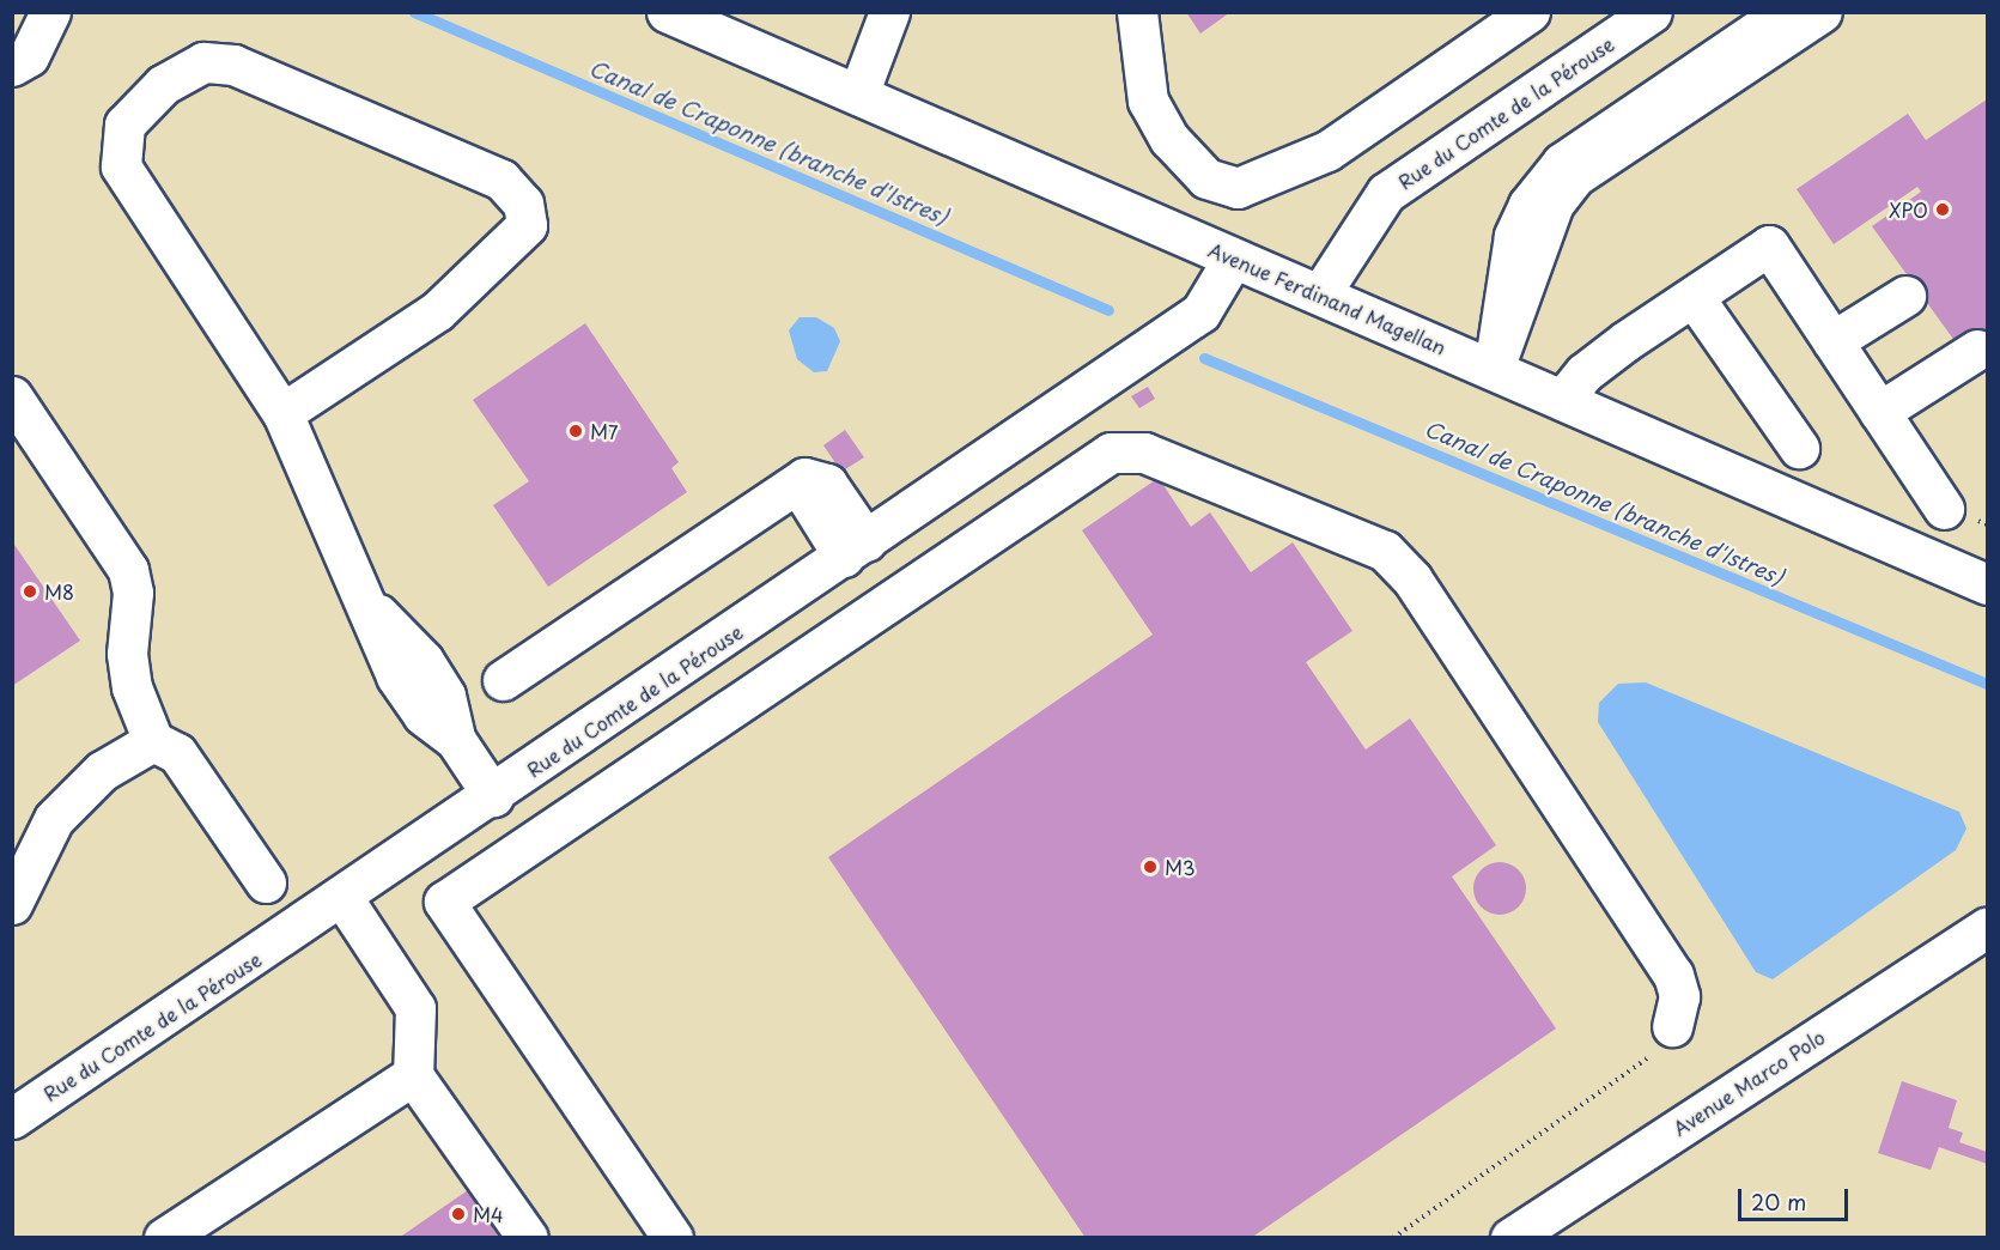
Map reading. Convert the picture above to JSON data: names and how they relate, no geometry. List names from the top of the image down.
{
  "streets": {
    "street": ["Rue du Comte de la Pérouse", "Avenue Ferdinand Magellan", "Avenue Marco Polo"]
  },
  "crossings": [
    ["Rue du Comte de la Pérouse", "Avenue Ferdinand Magellan"]
  ],
  "water": ["Canal de Craponne (branche d'Istres)"],
  "places": [
    "XPO",
    "M7",
    "M8",
    "M3",
    "M4"
  ],
  "scale_bar": "20 m"
}
